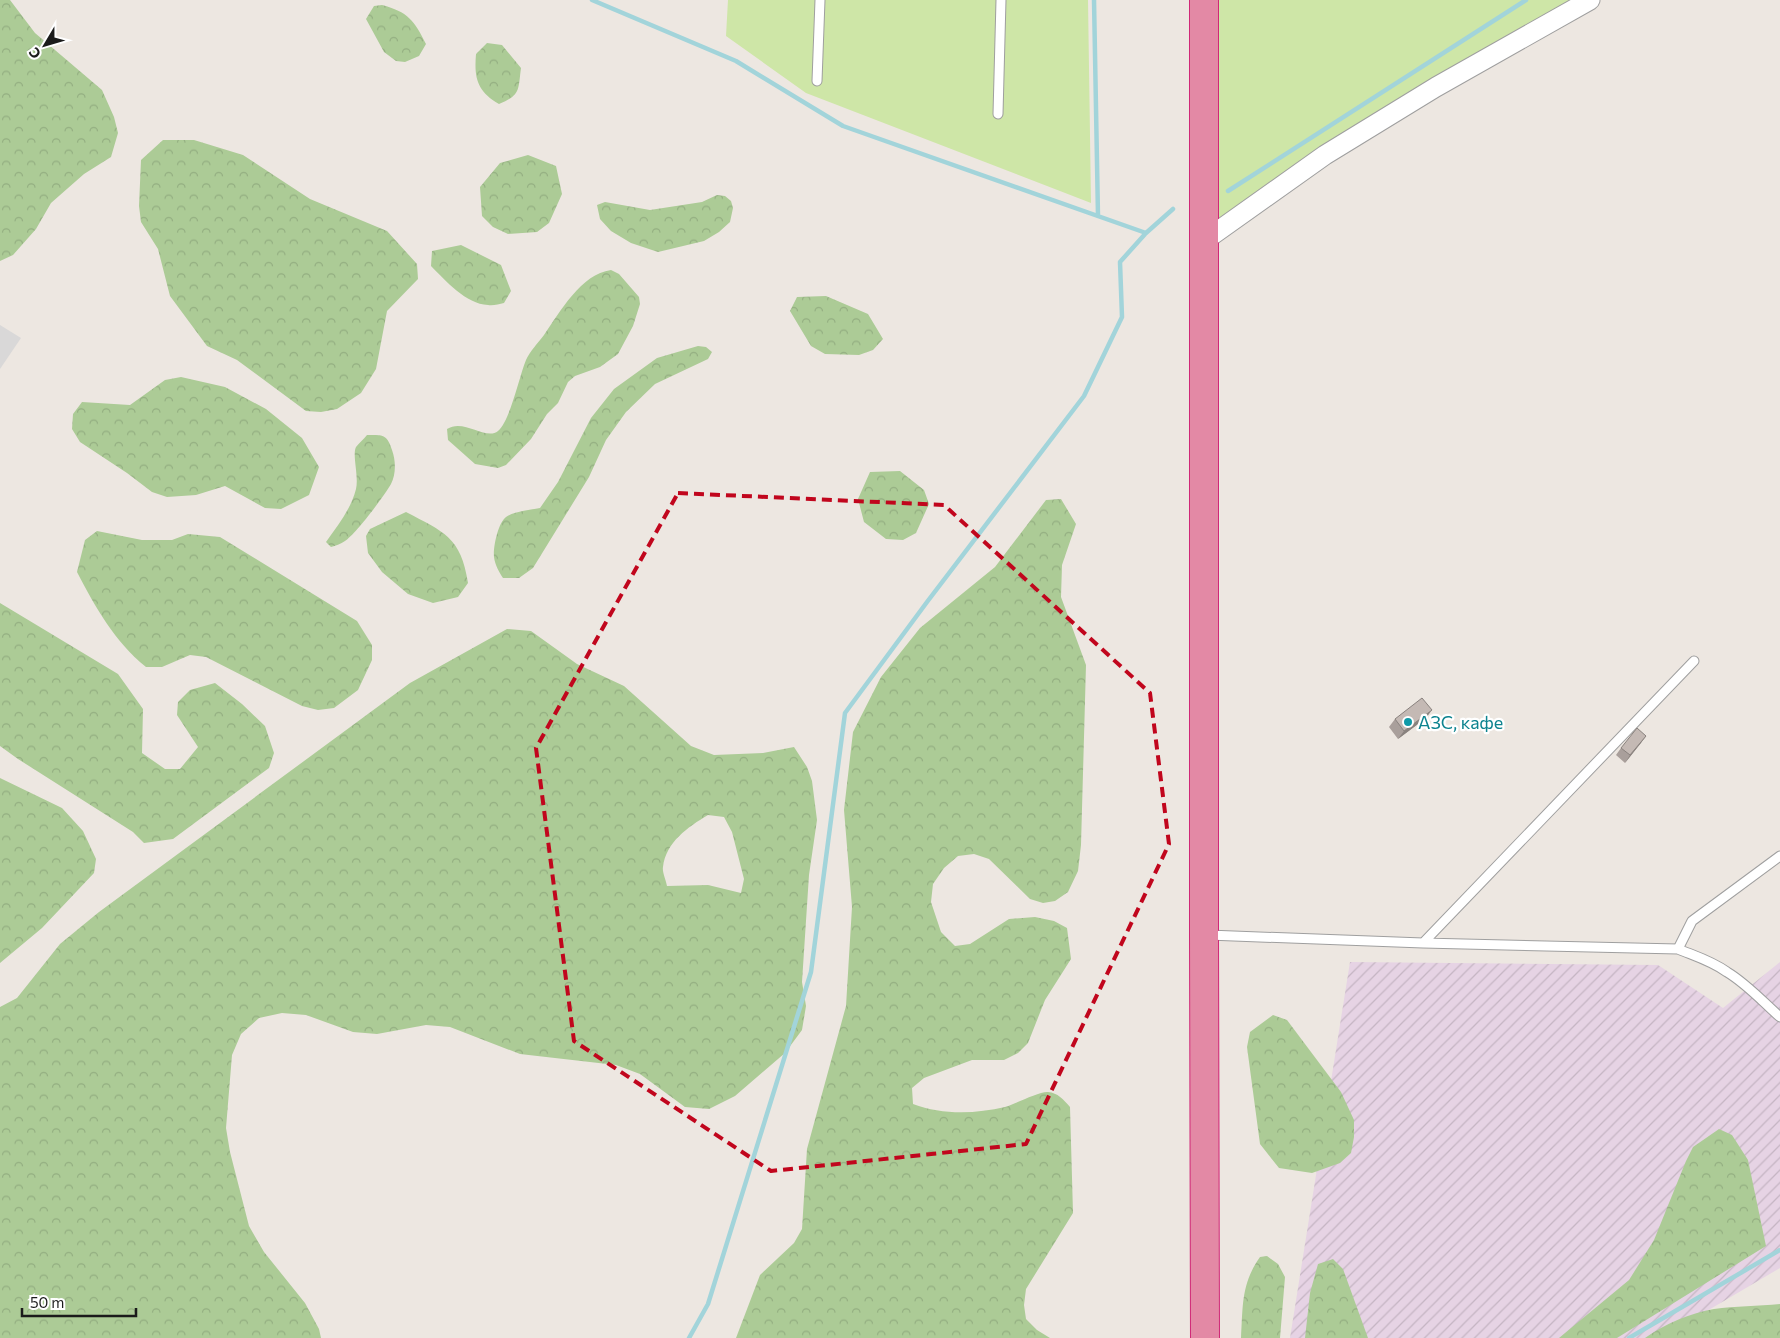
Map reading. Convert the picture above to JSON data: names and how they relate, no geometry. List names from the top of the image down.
{
  "places": ["АЗС, кафе"],
  "scale_bar": "50 m",
  "north": "bottom left"
}
